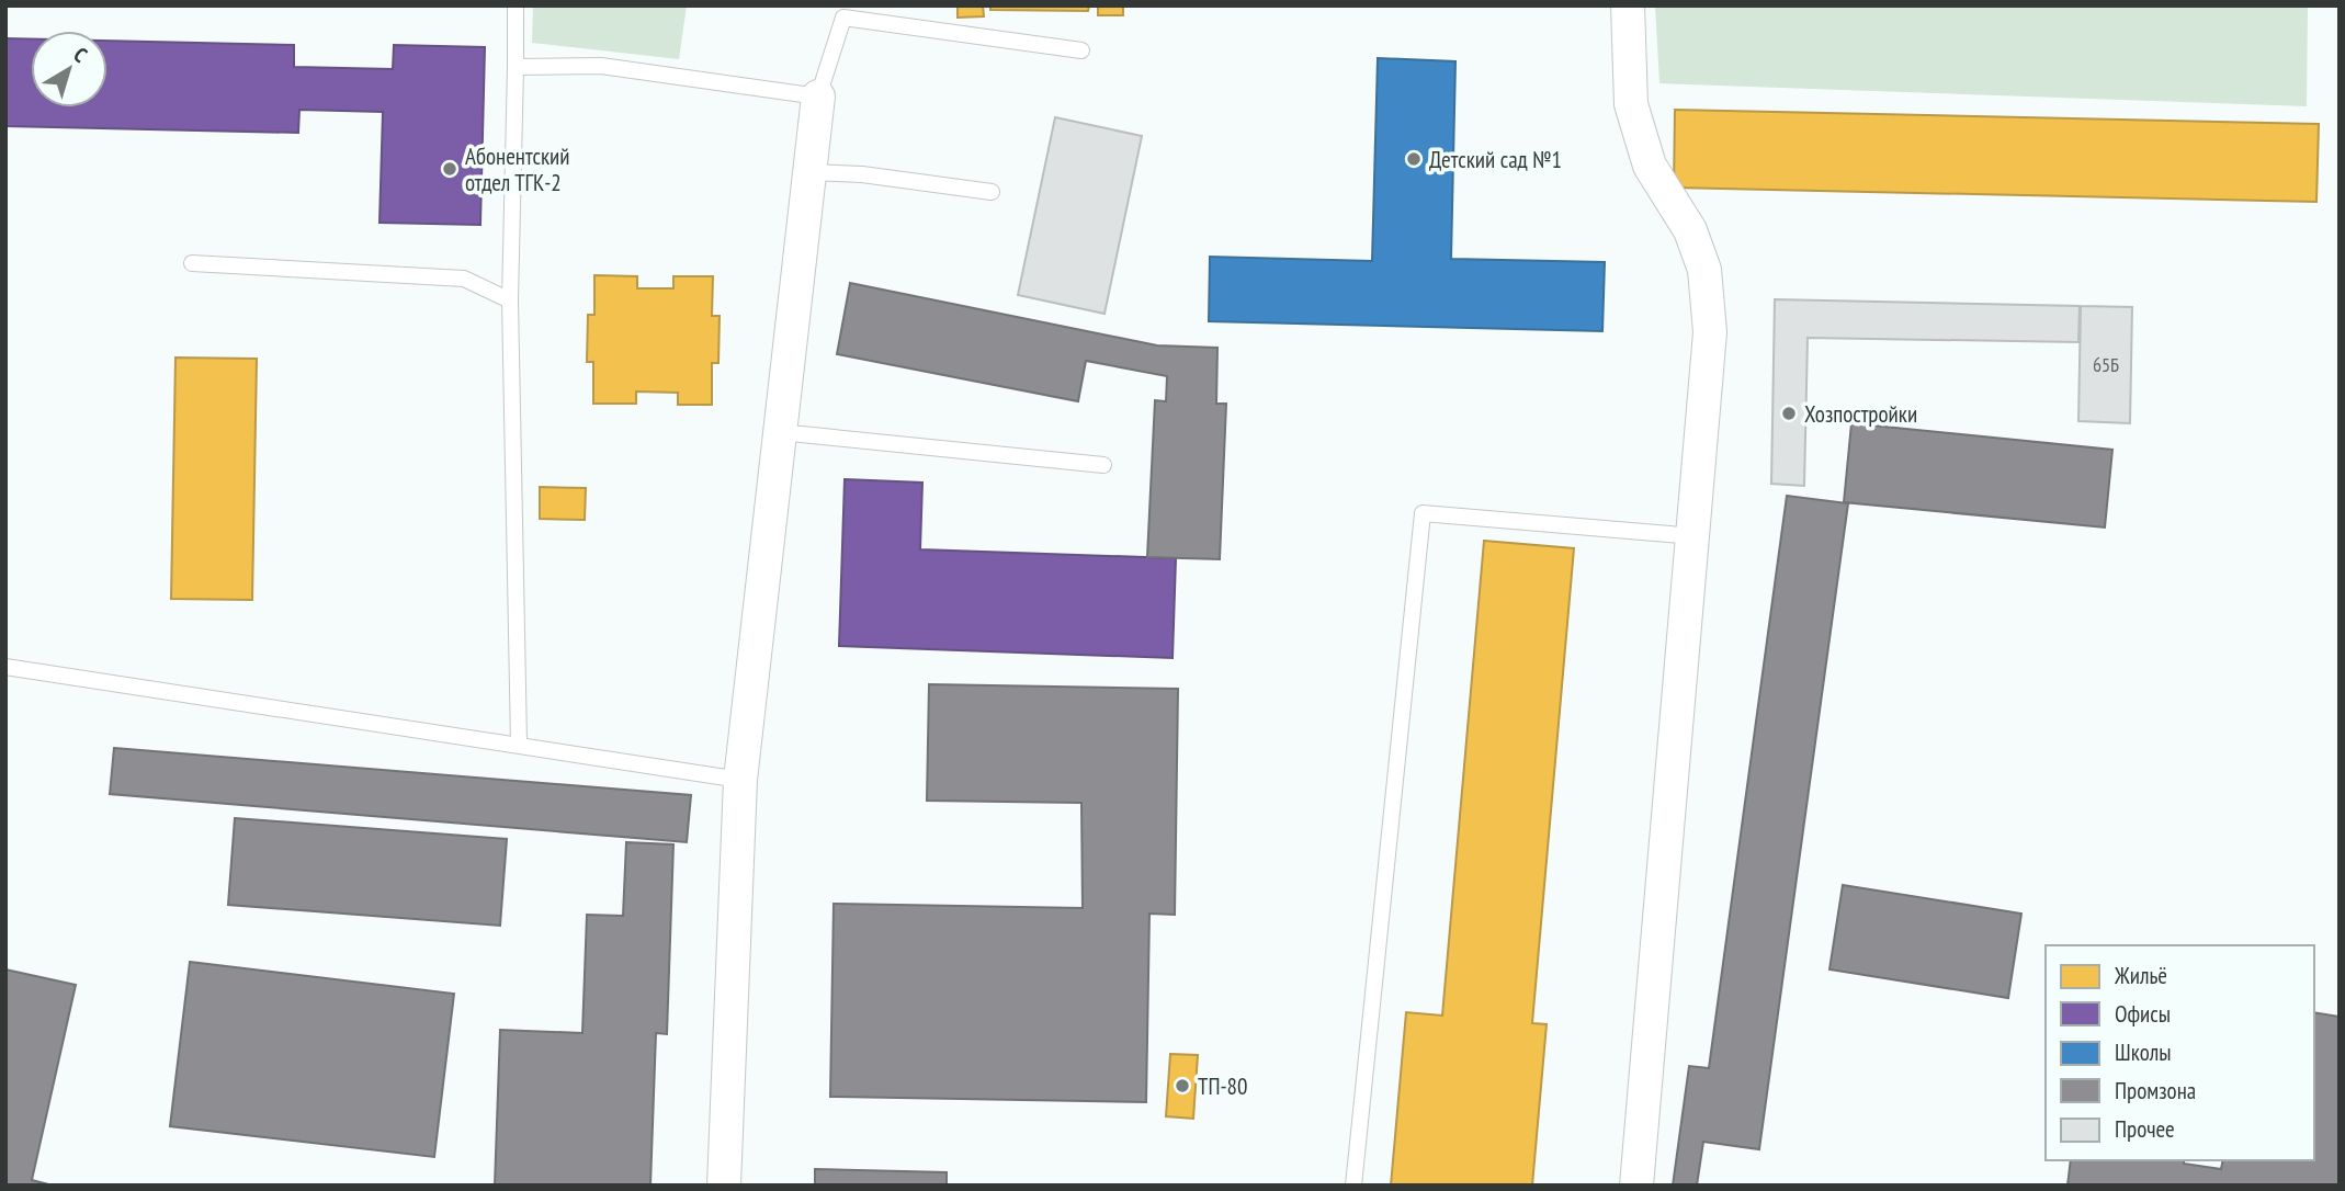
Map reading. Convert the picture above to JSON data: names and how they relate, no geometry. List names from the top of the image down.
{
  "places": [
    "Детский сад №1",
    "Абонентский отдел ТГК-2",
    "Хозпостройки",
    "ТП-80"
  ],
  "house_numbers": ["65Б"],
  "legend": [
    "Жильё",
    "Офисы",
    "Школы",
    "Промзона",
    "Прочее"
  ],
  "north": "top right"
}
